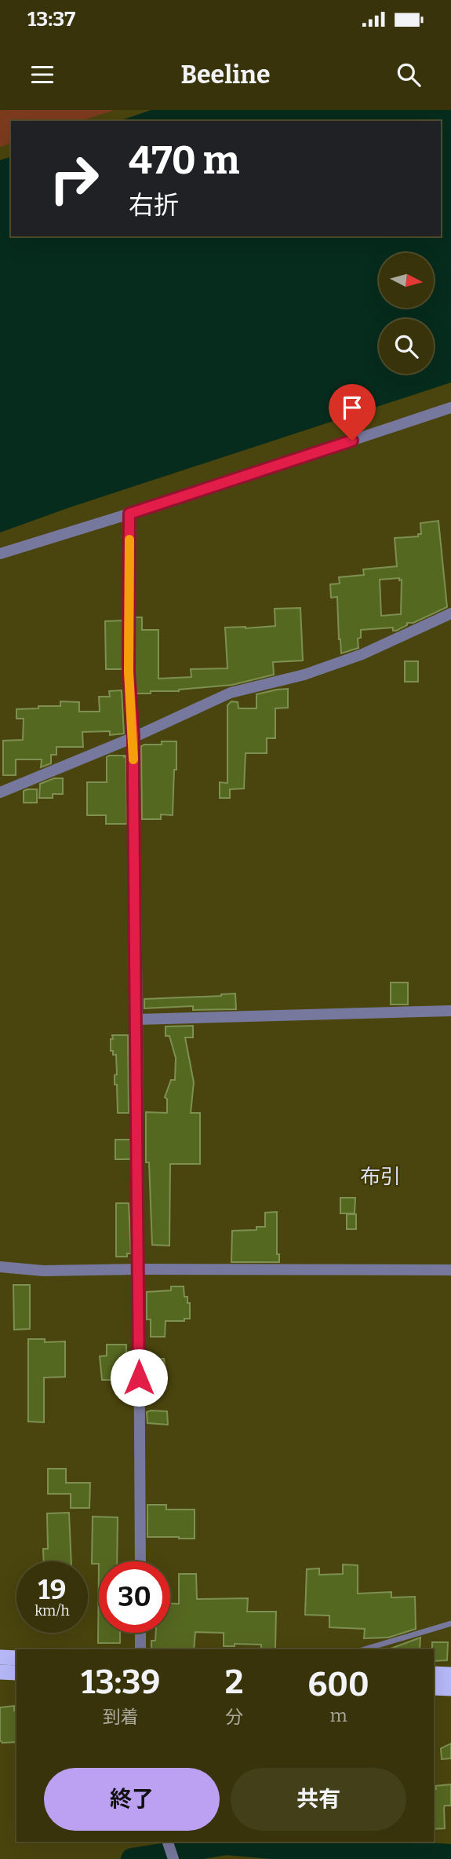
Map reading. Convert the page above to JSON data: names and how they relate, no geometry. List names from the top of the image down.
{
  "districts": ["布引"],
  "north": "right",
  "page": {
    "status": "13:37",
    "header": "Beeline",
    "turn": ["470 m", "右折"],
    "speed": "19 km/h",
    "limit": "30",
    "eta": [
      "13:39",
      "到着",
      "2",
      "分",
      "600",
      "m"
    ],
    "buttons": ["終了", "共有"]
  }
}
